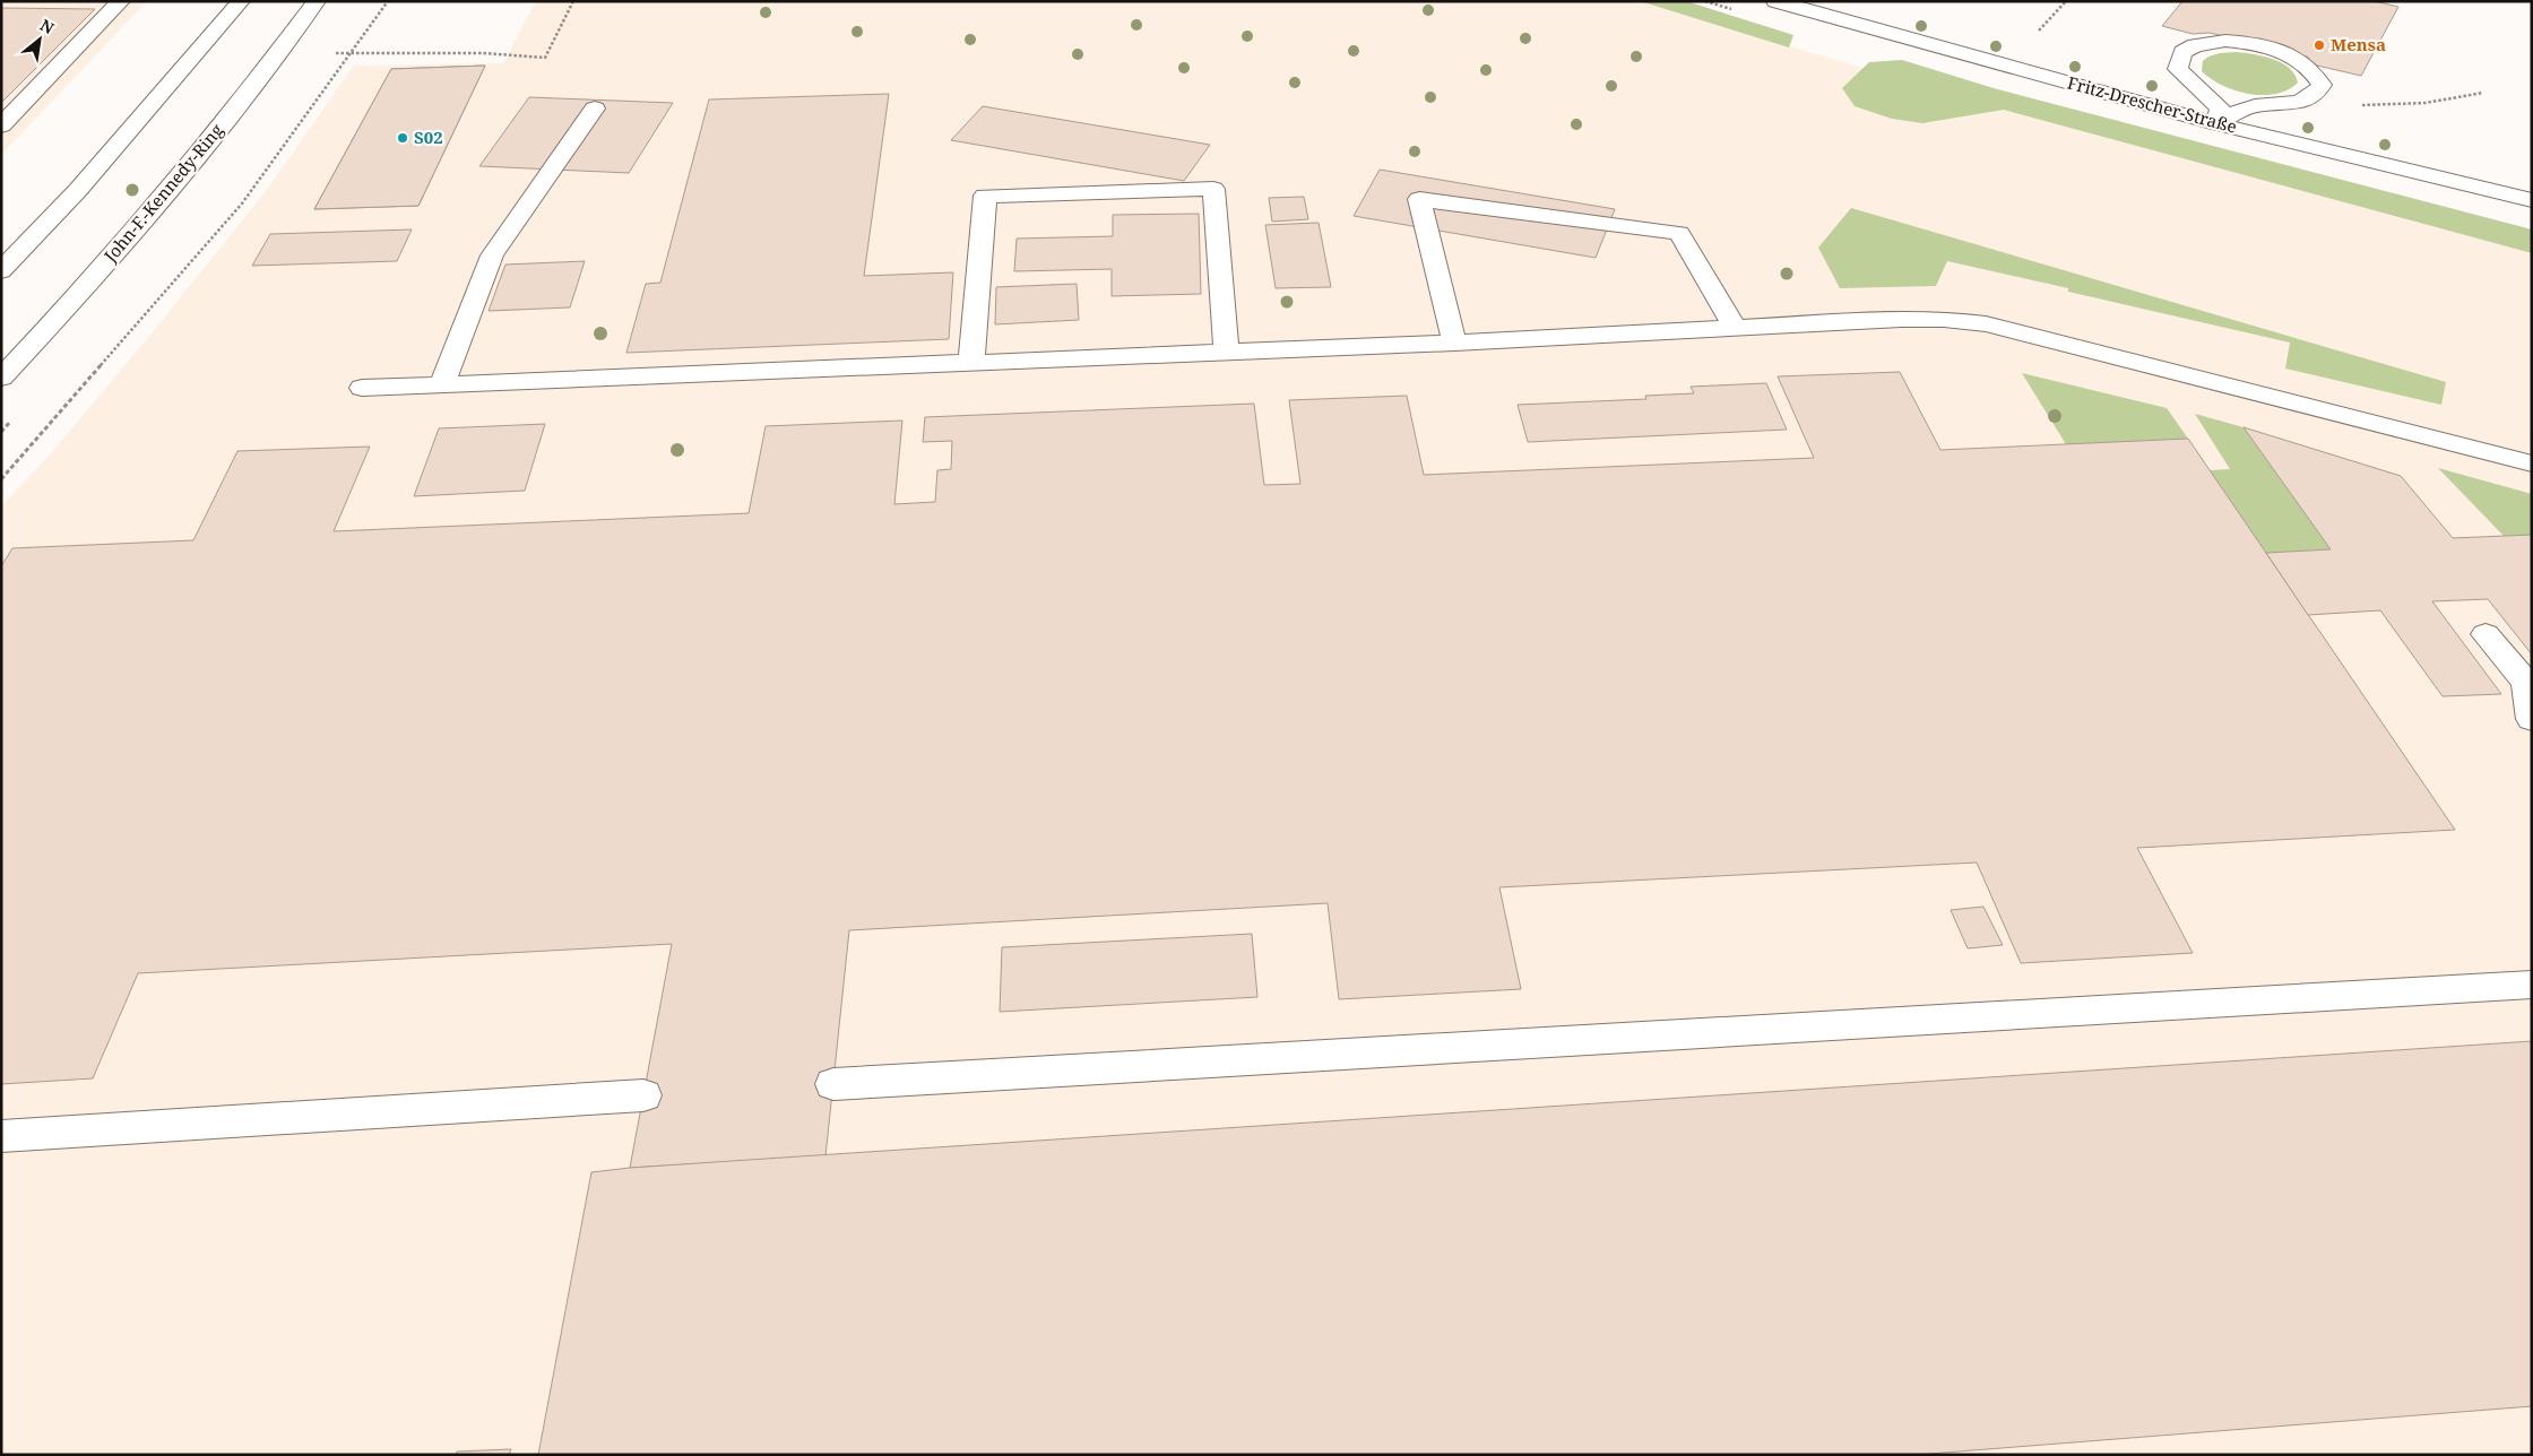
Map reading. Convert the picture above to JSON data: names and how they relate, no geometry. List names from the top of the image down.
{
  "streets": {
    "main road": ["Fritz-Drescher-Straße", "John-F.-Kennedy-Ring"]
  },
  "places": ["Mensa", "S02"],
  "north": "top right"
}
